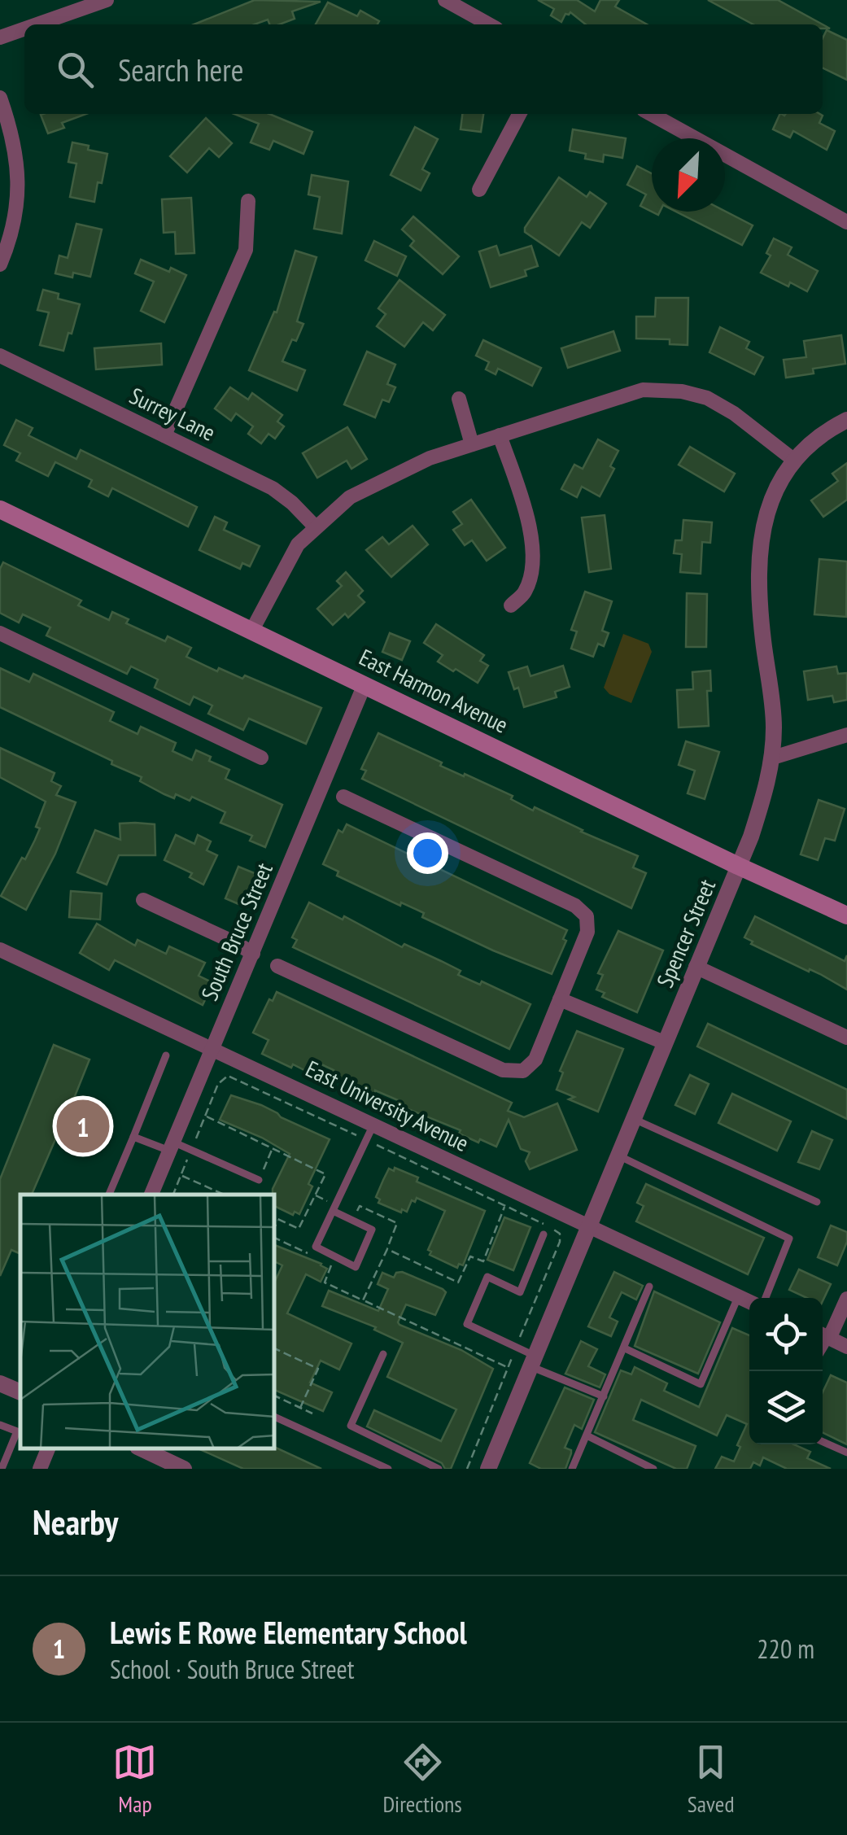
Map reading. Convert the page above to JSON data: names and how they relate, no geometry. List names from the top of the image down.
{
  "streets": {
    "main road": ["East Harmon Avenue"],
    "street": [
      "Surrey Lane",
      "South Bruce Street",
      "Spencer Street",
      "East University Avenue"
    ]
  },
  "crossings": [
    ["East Harmon Avenue", "South Bruce Street"],
    ["East Harmon Avenue", "Spencer Street"],
    ["South Bruce Street", "East University Avenue"],
    ["Spencer Street", "East University Avenue"]
  ],
  "north": "bottom left",
  "page": {
    "search": "Search here",
    "pins": "1",
    "heading": "Nearby",
    "list": [
      {
        "mark": "1",
        "name": "Lewis E Rowe Elementary School",
        "note": "School · South Bruce Street",
        "value": "220 m"
      }
    ],
    "nav": ["Map", "Directions", "Saved"]
  }
}
